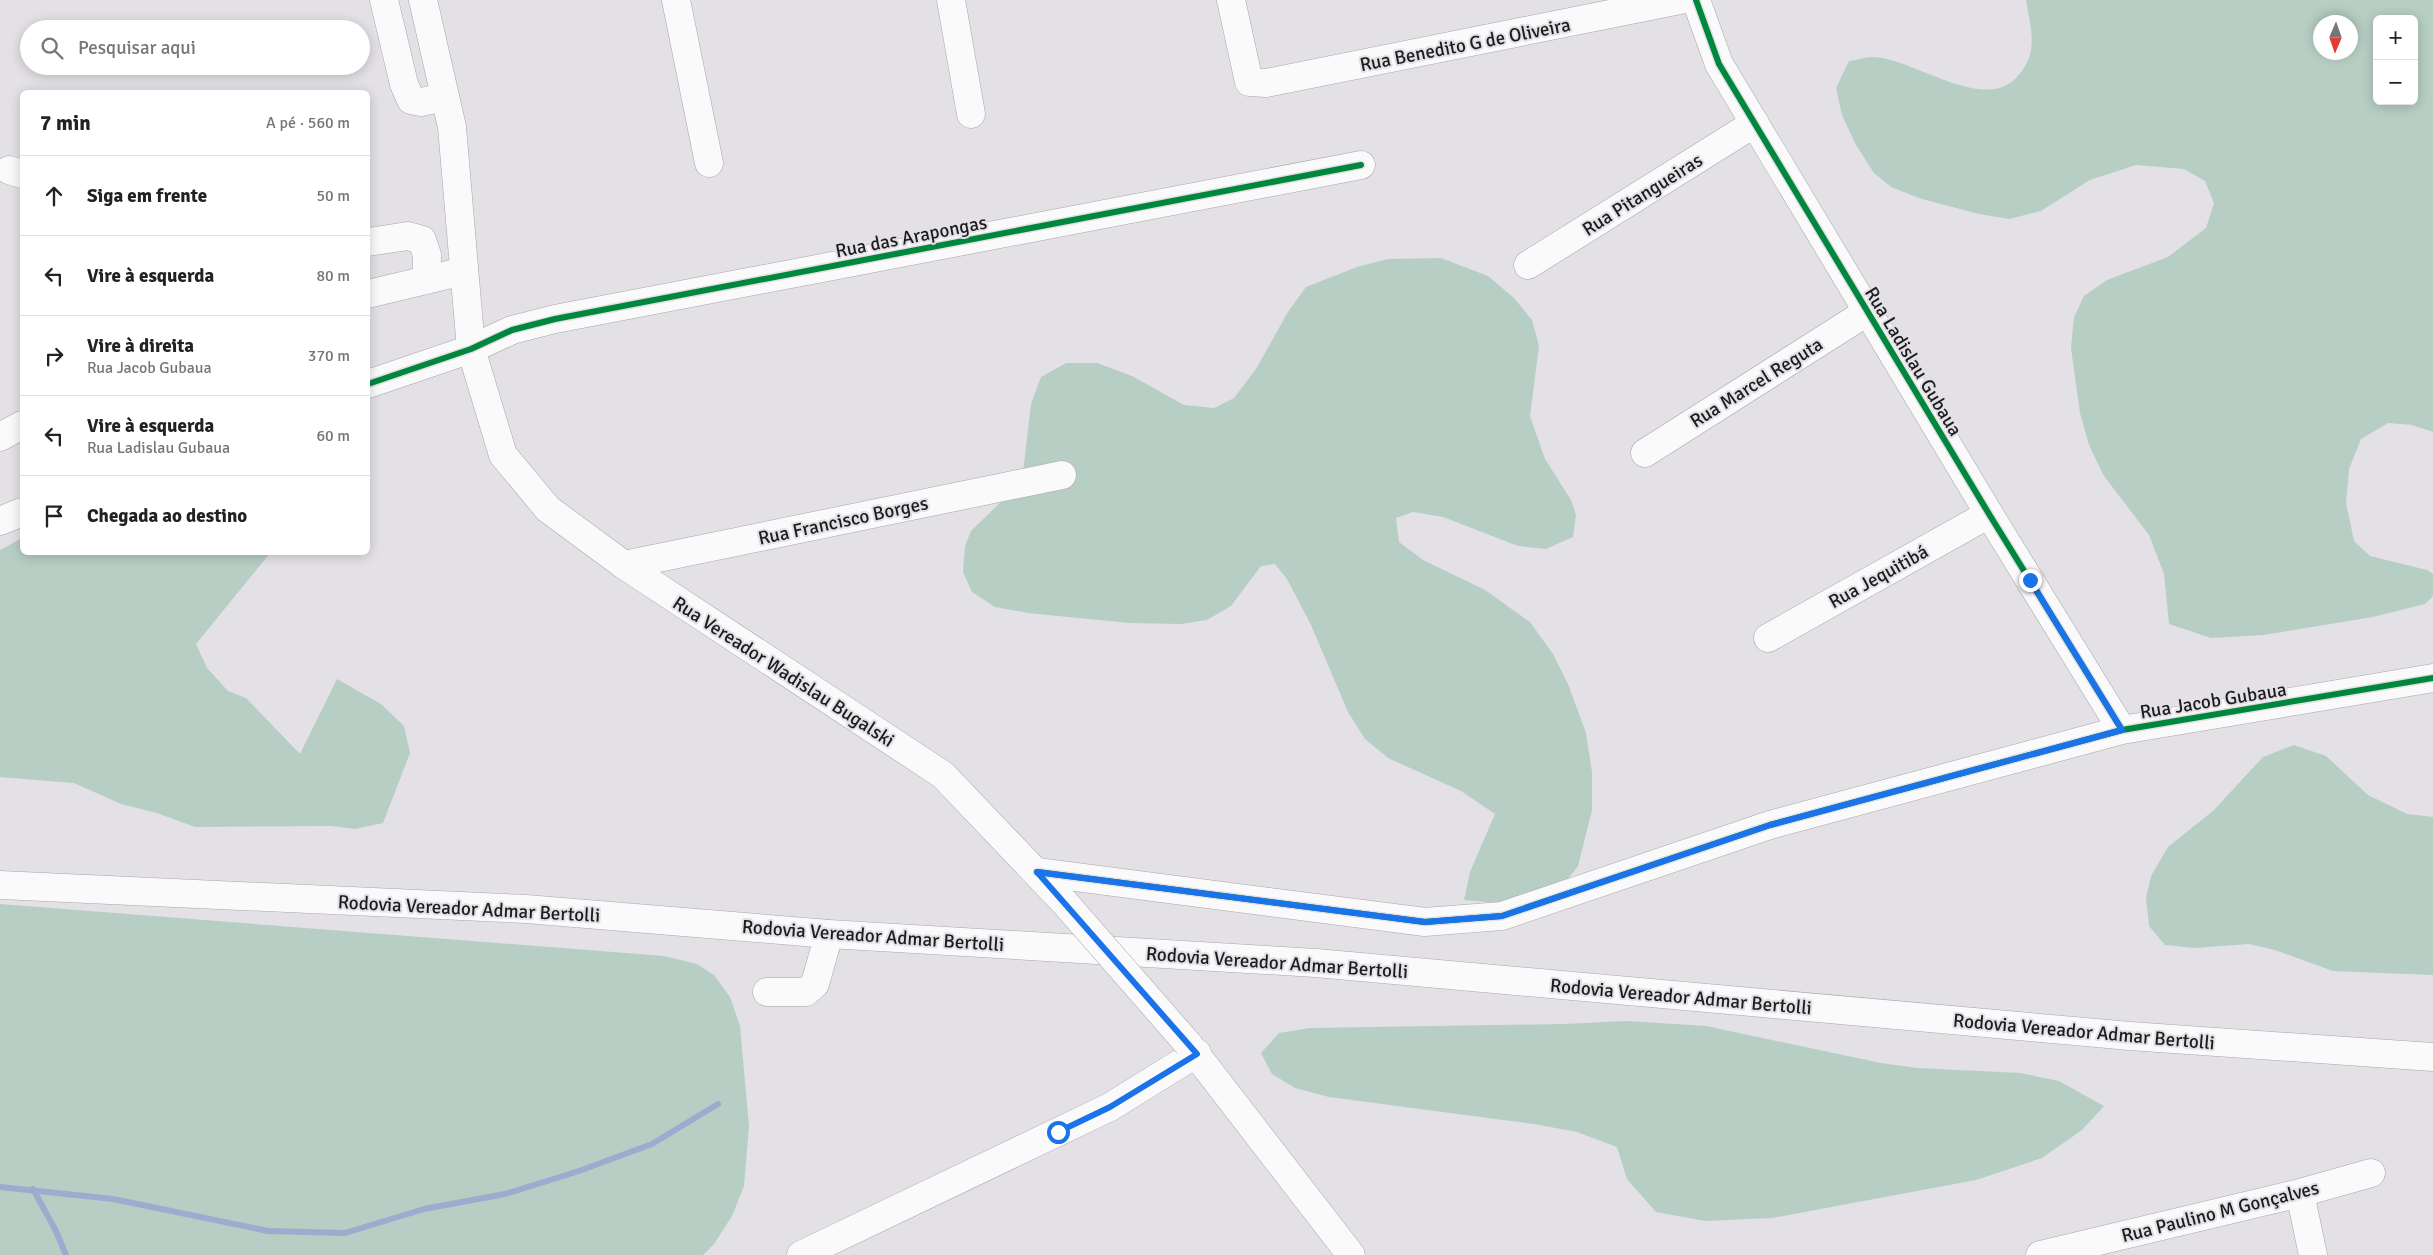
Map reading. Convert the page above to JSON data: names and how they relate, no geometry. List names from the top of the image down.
{
  "streets": {
    "main road": [
      "Rua Benedito G de Oliveira",
      "Rua Pitangueiras",
      "Rua das Arapongas",
      "Rua Ladislau Gubaua",
      "Rua Marcel Reguta",
      "Rua Francisco Borges",
      "Rua Jequitibá",
      "Rua Vereador Wadislau Bugalski",
      "Rua Jacob Gubaua",
      "Rodovia Vereador Admar Bertolli",
      "Rua Paulino M Gonçalves"
    ]
  },
  "crossings": [
    ["Rua Pitangueiras", "Rua Ladislau Gubaua"],
    ["Rua das Arapongas", "Rua Vereador Wadislau Bugalski"],
    ["Rua Ladislau Gubaua", "Rua Marcel Reguta"],
    ["Rua Ladislau Gubaua", "Rua Jequitibá"],
    ["Rua Ladislau Gubaua", "Rua Jacob Gubaua"],
    ["Rua Francisco Borges", "Rua Vereador Wadislau Bugalski"],
    ["Rua Vereador Wadislau Bugalski", "Rua Jacob Gubaua"]
  ],
  "north": "bottom",
  "page": {
    "map_buttons": ["+", "−"],
    "search": "Pesquisar aqui",
    "heading": ["7 min", "A pé · 560 m"],
    "list": [
      ["Siga em frente", "50 m"],
      ["Vire à esquerda", "80 m"],
      ["Vire à direita", "Rua Jacob Gubaua", "370 m"],
      ["Vire à esquerda", "Rua Ladislau Gubaua", "60 m"],
      "Chegada ao destino"
    ]
  }
}
